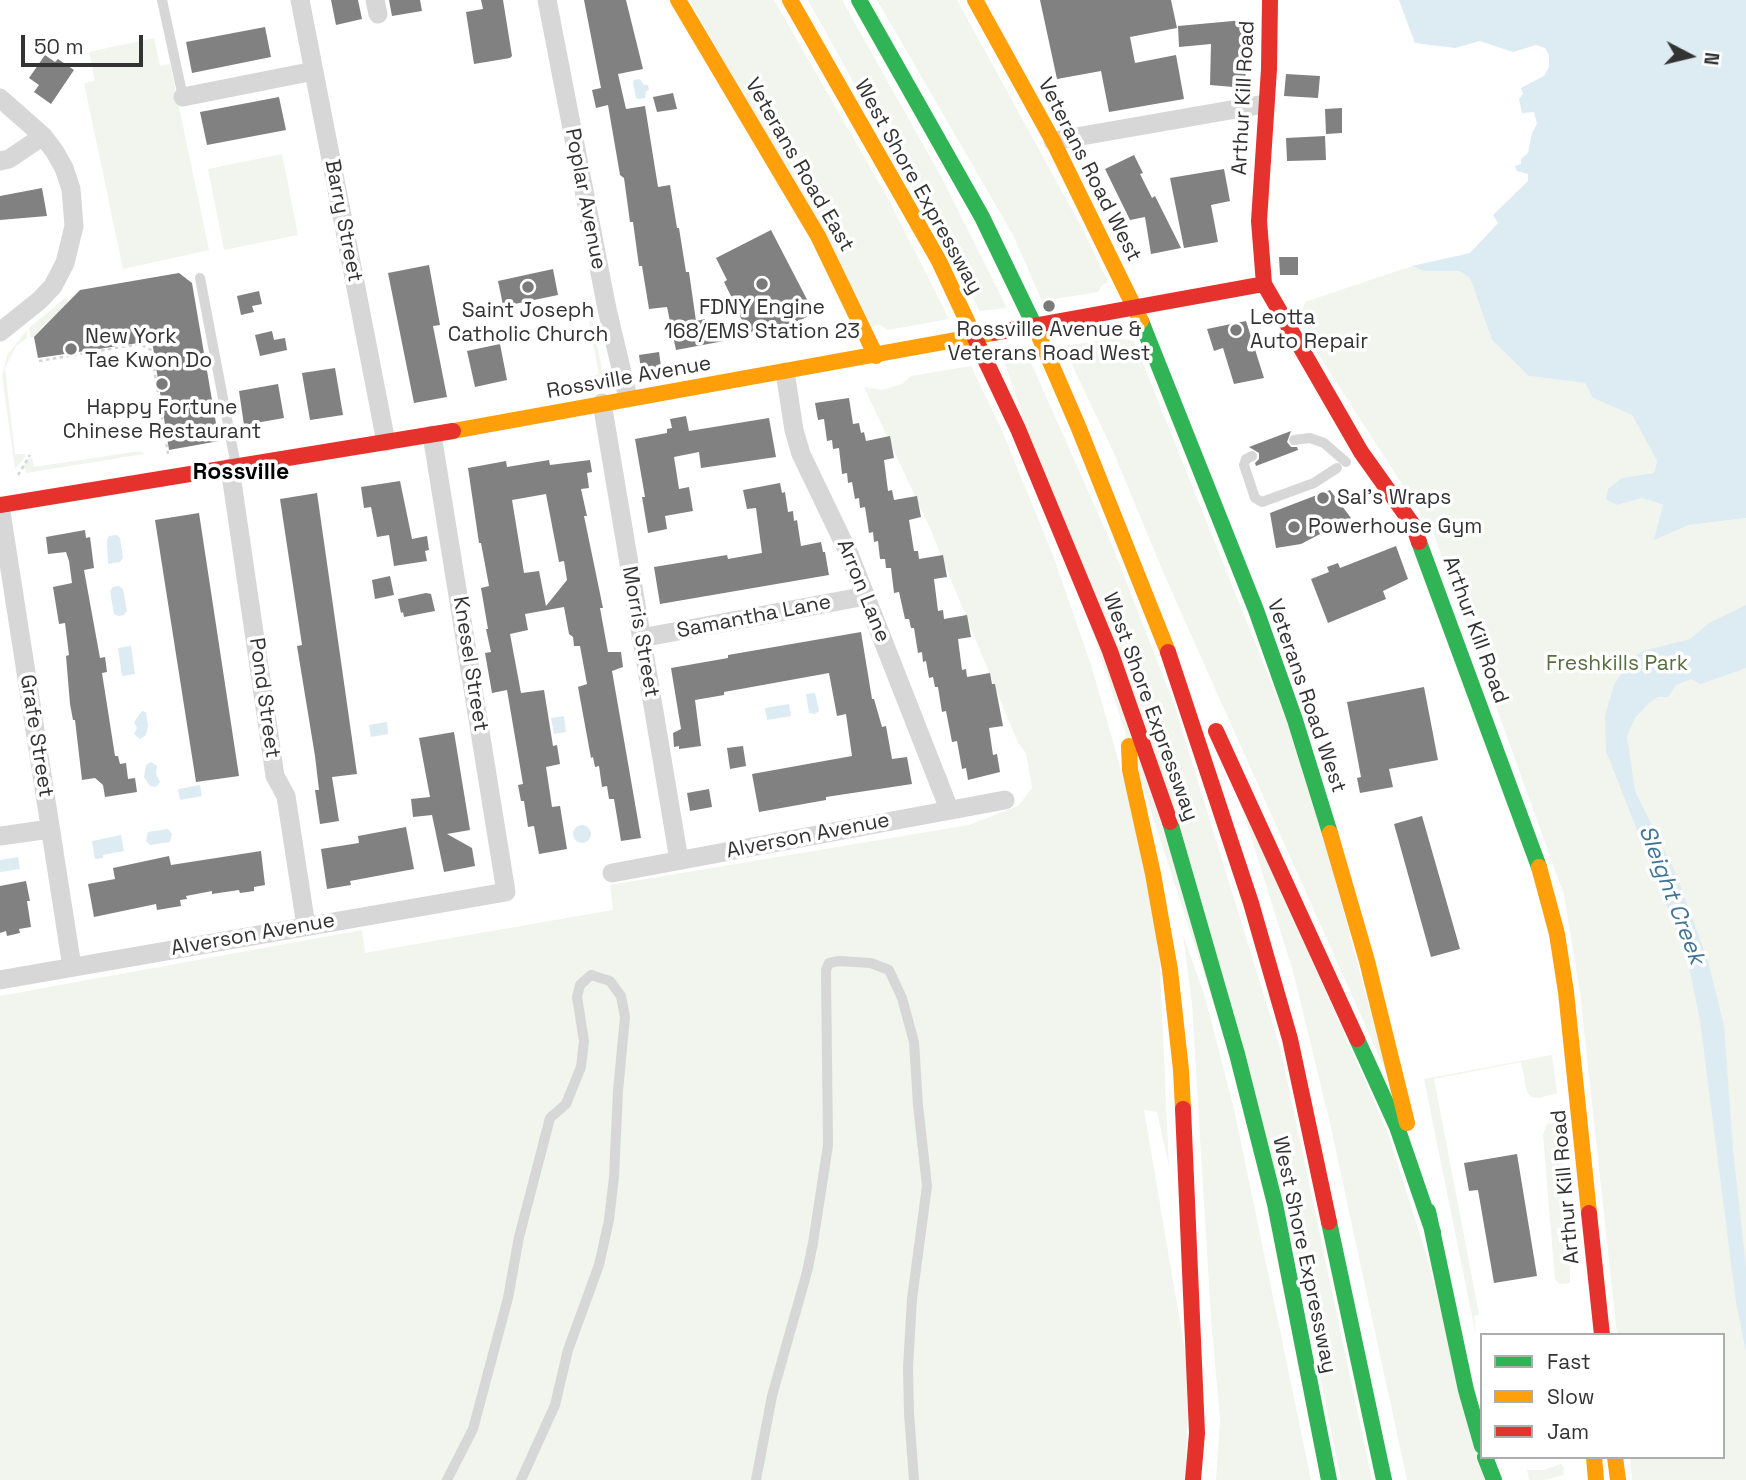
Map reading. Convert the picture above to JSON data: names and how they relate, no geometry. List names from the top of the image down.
{
  "streets": {
    "main road": [
      "Arthur Kill Road",
      "Veterans Road East",
      "Veterans Road West",
      "West Shore Expressway",
      "Rossville Avenue"
    ],
    "street": [
      "Poplar Avenue",
      "Barry Street",
      "Arron Lane",
      "Samantha Lane",
      "Morris Street",
      "Knesel Street",
      "Pond Street",
      "Grafe Street",
      "Alverson Avenue"
    ]
  },
  "crossings": [
    ["Arthur Kill Road", "Rossville Avenue"],
    ["Veterans Road East", "Rossville Avenue"],
    ["Veterans Road West", "Rossville Avenue"],
    ["Poplar Avenue", "Rossville Avenue"],
    ["Barry Street", "Rossville Avenue"],
    ["Rossville Avenue", "Arron Lane"],
    ["Rossville Avenue", "Morris Street"],
    ["Rossville Avenue", "Knesel Street"],
    ["Rossville Avenue", "Pond Street"],
    ["Rossville Avenue", "Grafe Street"],
    ["Arron Lane", "Samantha Lane"],
    ["Arron Lane", "Alverson Avenue"],
    ["Samantha Lane", "Morris Street"],
    ["Morris Street", "Alverson Avenue"],
    ["Knesel Street", "Alverson Avenue"],
    ["Pond Street", "Alverson Avenue"],
    ["Grafe Street", "Alverson Avenue"]
  ],
  "districts": ["Rossville"],
  "water": ["Sleight Creek"],
  "parks": ["Freshkills Park"],
  "places": [
    "FDNY Engine 168/EMS Station 23",
    "Saint Joseph Catholic Church",
    "Rossville Avenue & Veterans Road West",
    "Leotta Auto Repair",
    "New York Tae Kwon Do",
    "Happy Fortune Chinese Restaurant",
    "Sal's Wraps",
    "Powerhouse Gym"
  ],
  "legend": ["Fast", "Slow", "Jam"],
  "scale_bar": "50 m",
  "north": "right"
}
